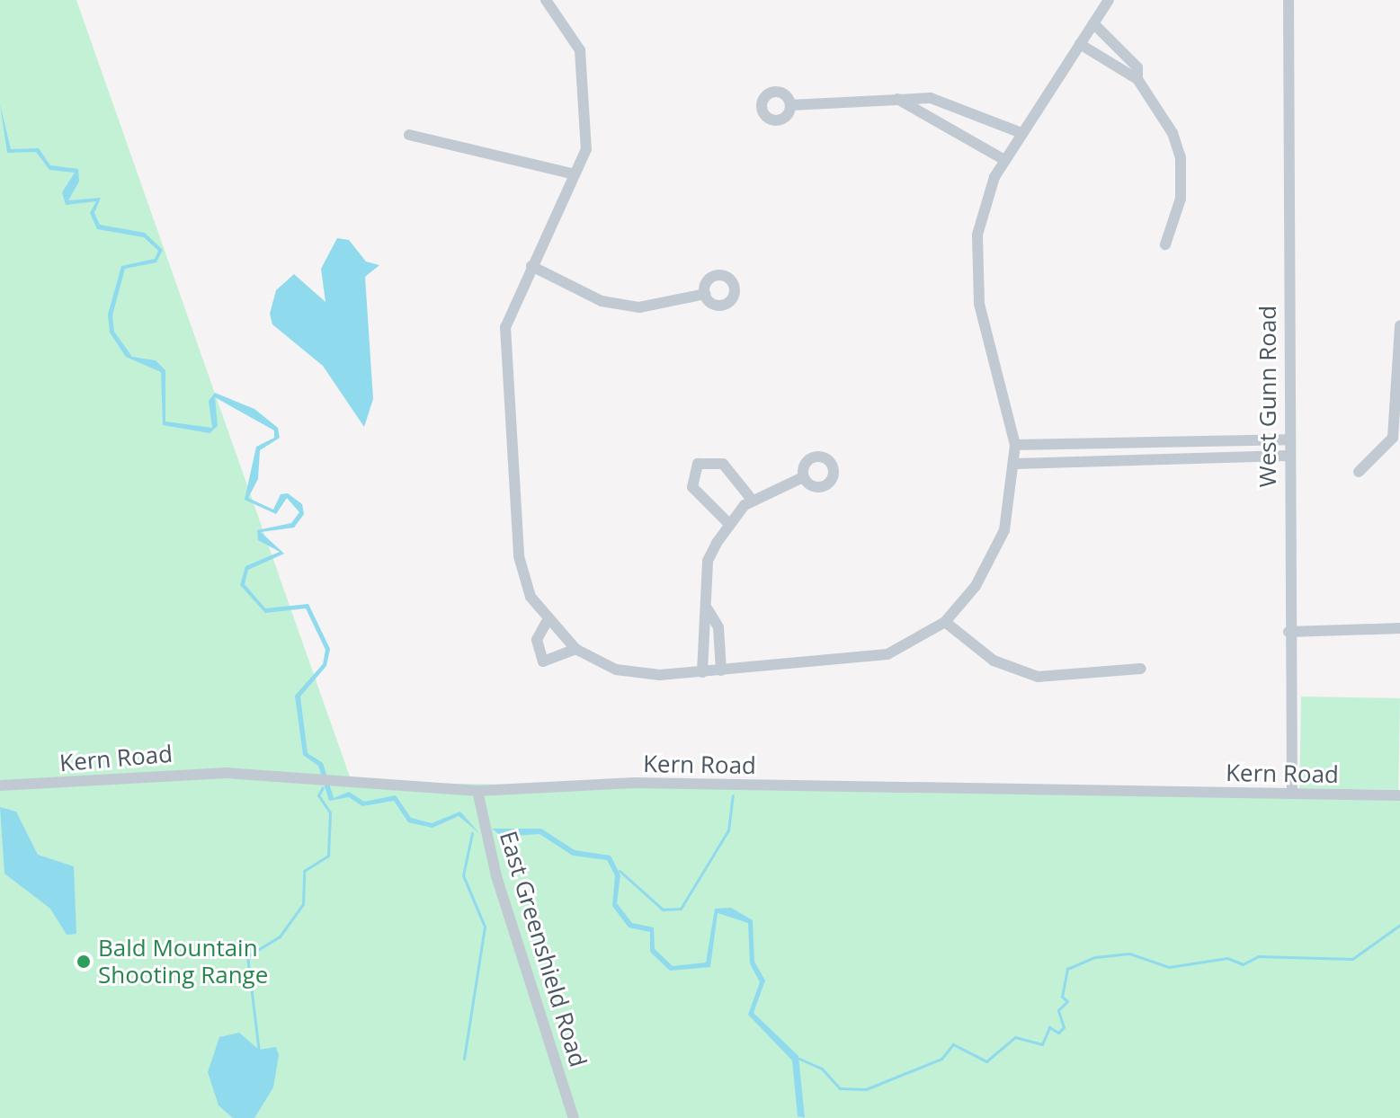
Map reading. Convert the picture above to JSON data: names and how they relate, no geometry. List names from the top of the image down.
{
  "streets": {
    "street": ["West Gunn Road", "Kern Road", "East Greenshield Road"]
  },
  "crossings": [
    ["West Gunn Road", "Kern Road"],
    ["Kern Road", "East Greenshield Road"]
  ],
  "places": ["Bald Mountain Shooting Range"]
}
